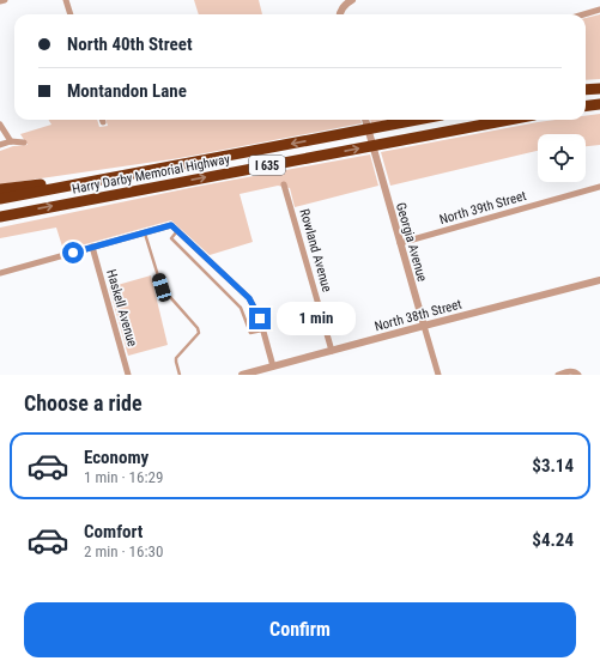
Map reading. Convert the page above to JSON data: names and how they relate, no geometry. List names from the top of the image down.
{
  "streets": {
    "highway": ["I 635", "Harry Darby Memorial Highway"],
    "street": [
      "North 39th Street",
      "Georgia Avenue",
      "Rowland Avenue",
      "Haskell Avenue",
      "North 38th Street"
    ]
  },
  "crossings": [
    ["North 39th Street", "Georgia Avenue"],
    ["Georgia Avenue", "North 38th Street"],
    ["Rowland Avenue", "North 38th Street"]
  ],
  "page": {
    "banner": ["North 40th Street", "Montandon Lane"],
    "bubble": "1 min",
    "heading": "Choose a ride",
    "list": [
      {
        "name": "Economy",
        "note": "1 min · 16:29",
        "value": "$3.14"
      },
      {
        "name": "Comfort",
        "note": "2 min · 16:30",
        "value": "$4.24"
      }
    ],
    "buttons": "Confirm"
  }
}
